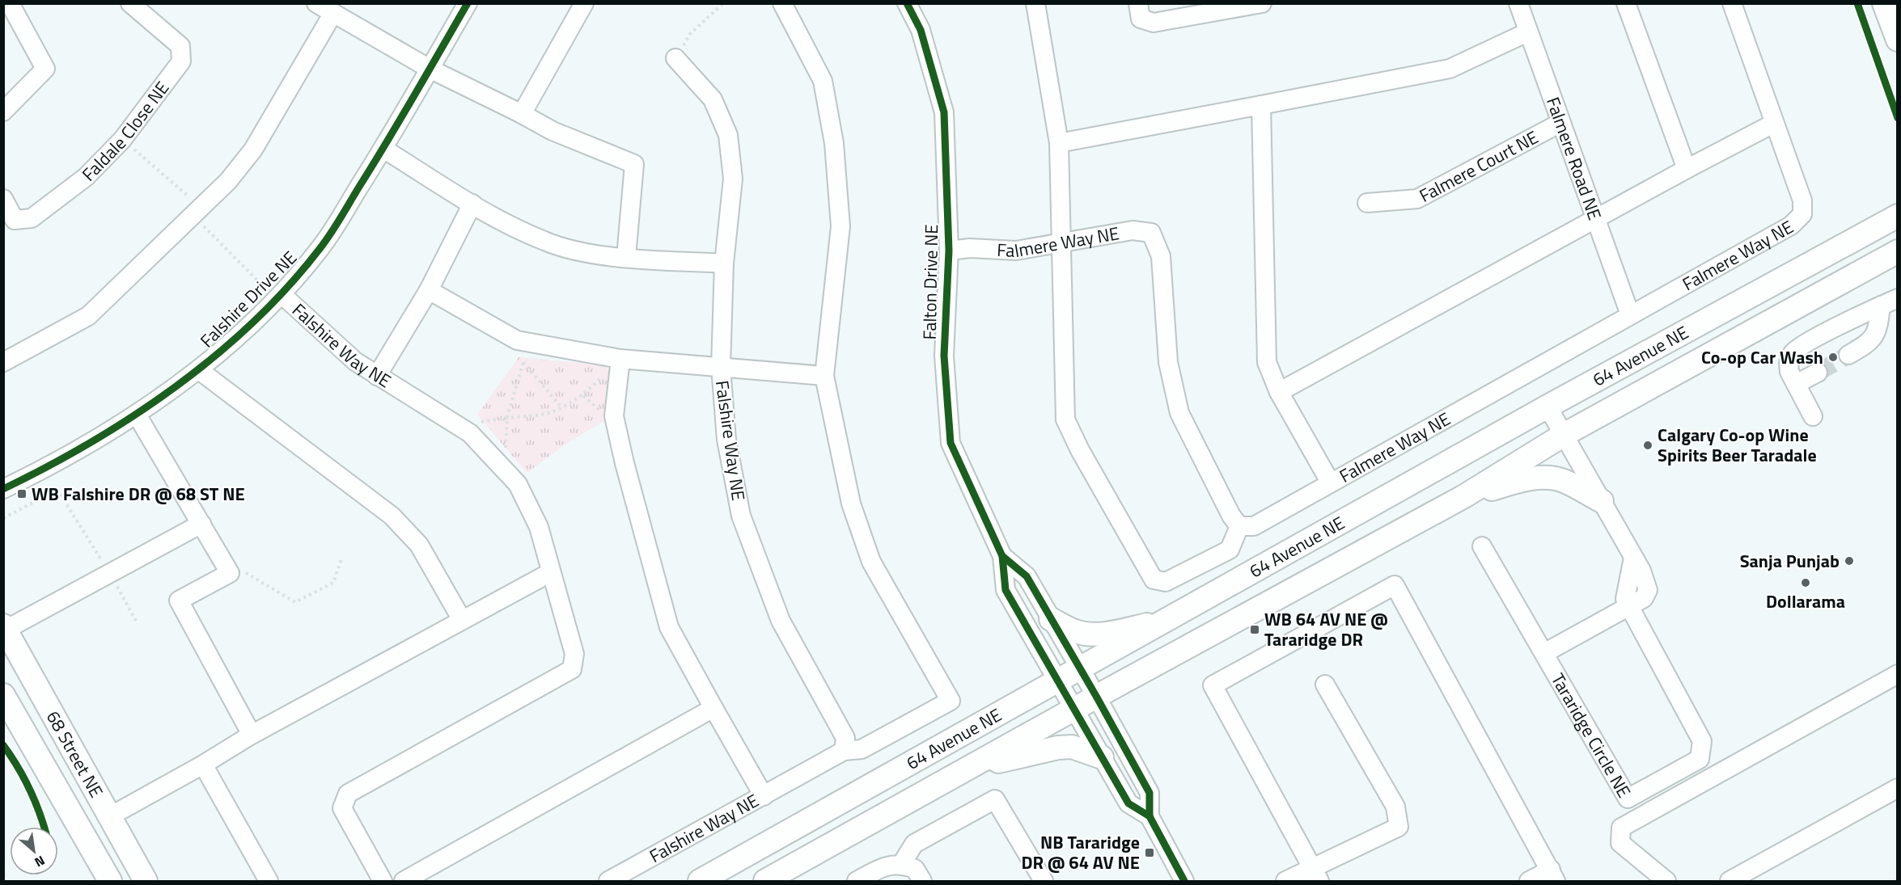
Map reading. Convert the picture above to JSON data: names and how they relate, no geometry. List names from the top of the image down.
{
  "streets": {
    "main road": ["64 Avenue NE", "68 Street NE"],
    "street": [
      "Faldale Close NE",
      "Falmere Road NE",
      "Falmere Court NE",
      "Falmere Way NE",
      "Falton Drive NE",
      "Falshire Drive NE",
      "Falshire Way NE",
      "Tararidge Circle NE"
    ]
  },
  "crossings": [
    ["Falmere Road NE", "Falmere Court NE"],
    ["Falmere Road NE", "Falmere Way NE"],
    ["Falmere Way NE", "Falton Drive NE"],
    ["Falton Drive NE", "64 Avenue NE"],
    ["Falshire Drive NE", "Falshire Way NE"],
    ["64 Avenue NE", "Tararidge Circle NE"]
  ],
  "places": {
    "other": [
      "Co-op Car Wash",
      "Calgary Co-op Wine Spirits Beer Taradale",
      "Sanja Punjab",
      "Dollarama"
    ],
    "transit": ["WB Falshire DR @ 68 ST NE", "WB 64 AV NE @ Tararidge DR", "NB Tararidge DR @ 64 AV NE"]
  },
  "north": "bottom right"
}
